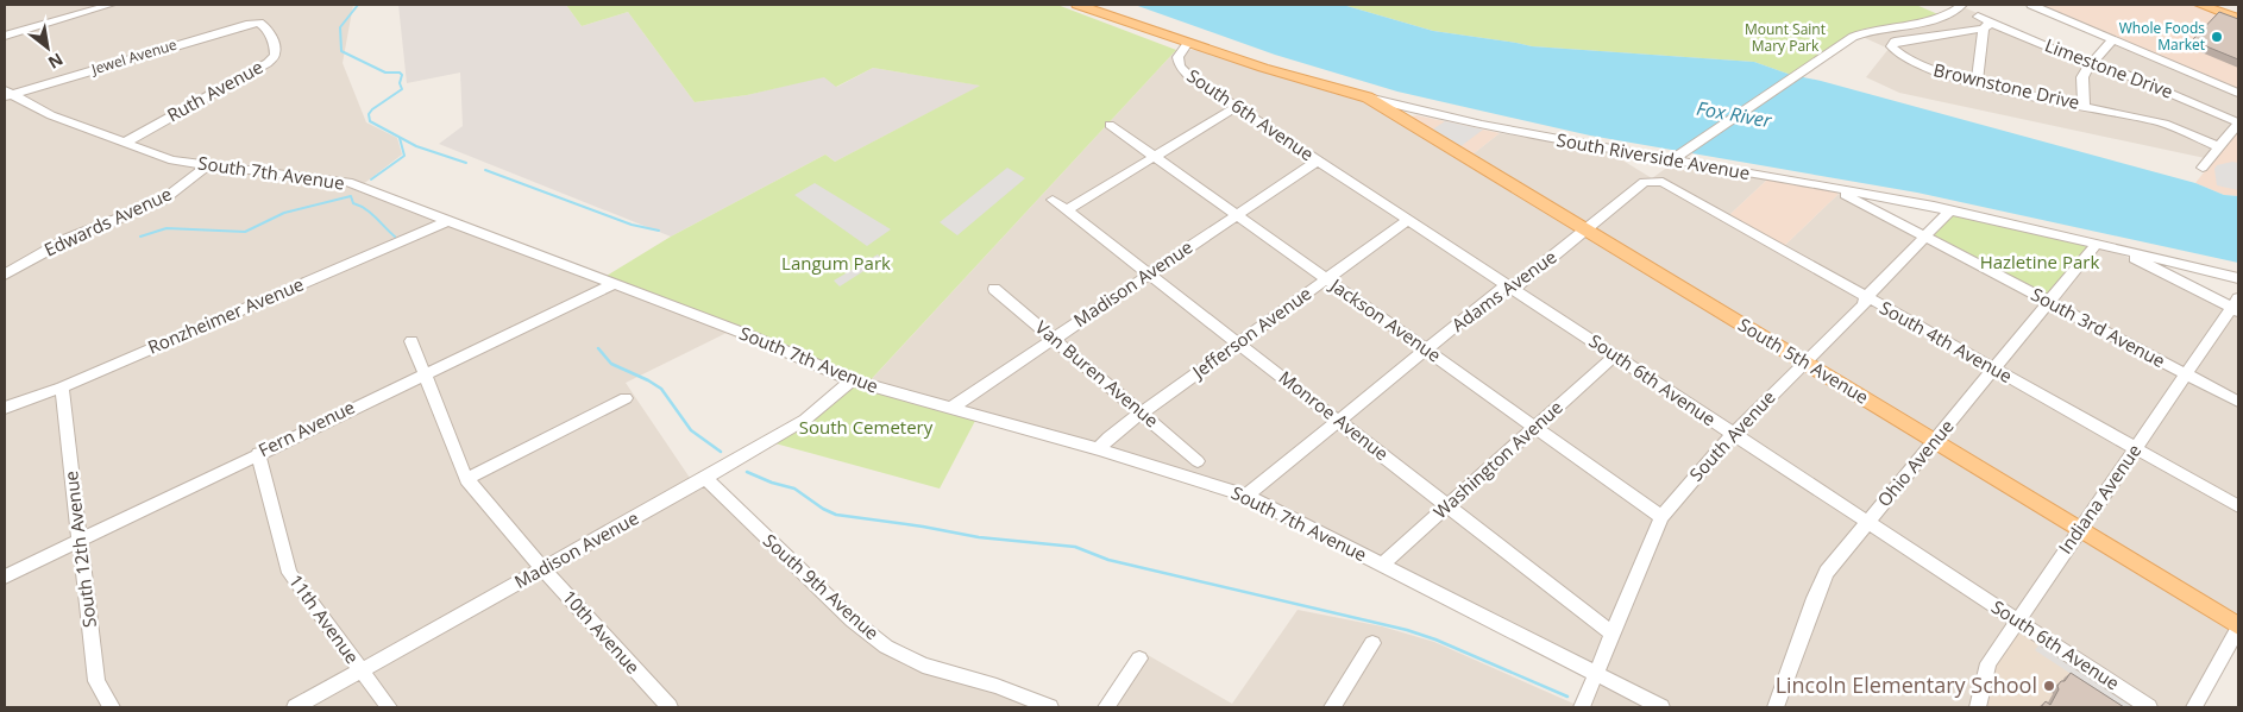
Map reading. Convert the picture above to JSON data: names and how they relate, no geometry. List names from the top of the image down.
{
  "streets": {
    "main road": ["South Riverside Avenue", "South 5th Avenue"],
    "street": [
      "Jewel Avenue",
      "Limestone Drive",
      "Brownstone Drive",
      "Ruth Avenue",
      "South 6th Avenue",
      "South 7th Avenue",
      "Edwards Avenue",
      "Madison Avenue",
      "Adams Avenue",
      "Ronzheimer Avenue",
      "Jackson Avenue",
      "South 3rd Avenue",
      "Jefferson Avenue",
      "South 4th Avenue",
      "Van Buren Avenue",
      "Monroe Avenue",
      "Fern Avenue",
      "South Avenue",
      "Washington Avenue",
      "Ohio Avenue",
      "Indiana Avenue",
      "South 12th Avenue",
      "South 9th Avenue",
      "11th Avenue",
      "10th Avenue"
    ]
  },
  "crossings": [
    ["Jewel Avenue", "Ruth Avenue"],
    ["Jewel Avenue", "South 7th Avenue"],
    ["Limestone Drive", "Brownstone Drive"],
    ["Ruth Avenue", "South 7th Avenue"],
    ["South 6th Avenue", "South Riverside Avenue"],
    ["South 6th Avenue", "Madison Avenue"],
    ["South 6th Avenue", "Adams Avenue"],
    ["South 6th Avenue", "Jefferson Avenue"],
    ["South 6th Avenue", "South Avenue"],
    ["South 6th Avenue", "Washington Avenue"],
    ["South 6th Avenue", "Ohio Avenue"],
    ["South 6th Avenue", "Indiana Avenue"],
    ["South Riverside Avenue", "South 3rd Avenue"],
    ["South Riverside Avenue", "South 5th Avenue"],
    ["South Riverside Avenue", "South Avenue"],
    ["South Riverside Avenue", "Ohio Avenue"],
    ["South 7th Avenue", "Edwards Avenue"],
    ["South 7th Avenue", "Madison Avenue"],
    ["South 7th Avenue", "Adams Avenue"],
    ["South 7th Avenue", "Ronzheimer Avenue"],
    ["South 7th Avenue", "Jefferson Avenue"],
    ["South 7th Avenue", "Fern Avenue"],
    ["South 7th Avenue", "South Avenue"],
    ["South 7th Avenue", "Washington Avenue"],
    ["Madison Avenue", "Jackson Avenue"],
    ["Madison Avenue", "Van Buren Avenue"],
    ["Madison Avenue", "Monroe Avenue"],
    ["Madison Avenue", "South 9th Avenue"],
    ["Madison Avenue", "11th Avenue"],
    ["Madison Avenue", "10th Avenue"],
    ["Adams Avenue", "Jackson Avenue"],
    ["Adams Avenue", "South 4th Avenue"],
    ["Adams Avenue", "South 5th Avenue"],
    ["Adams Avenue", "Monroe Avenue"],
    ["Ronzheimer Avenue", "South 12th Avenue"],
    ["Jackson Avenue", "Jefferson Avenue"],
    ["Jackson Avenue", "South Avenue"],
    ["Jackson Avenue", "Washington Avenue"],
    ["South 3rd Avenue", "South Avenue"],
    ["South 3rd Avenue", "Ohio Avenue"],
    ["South 3rd Avenue", "Indiana Avenue"],
    ["Jefferson Avenue", "Van Buren Avenue"],
    ["Jefferson Avenue", "Monroe Avenue"],
    ["South 4th Avenue", "South Avenue"],
    ["South 4th Avenue", "Ohio Avenue"],
    ["South 4th Avenue", "Indiana Avenue"],
    ["South 5th Avenue", "South Avenue"],
    ["South 5th Avenue", "Ohio Avenue"],
    ["South 5th Avenue", "Indiana Avenue"],
    ["Monroe Avenue", "South Avenue"],
    ["Monroe Avenue", "Washington Avenue"],
    ["Fern Avenue", "South 12th Avenue"],
    ["Fern Avenue", "11th Avenue"],
    ["Fern Avenue", "10th Avenue"]
  ],
  "water": ["Fox River"],
  "parks": [
    "Mount Saint Mary Park",
    "Hazletine Park",
    "Langum Park",
    "South Cemetery"
  ],
  "places": ["Whole Foods Market", "Lincoln Elementary School"],
  "north": "bottom right"
}
